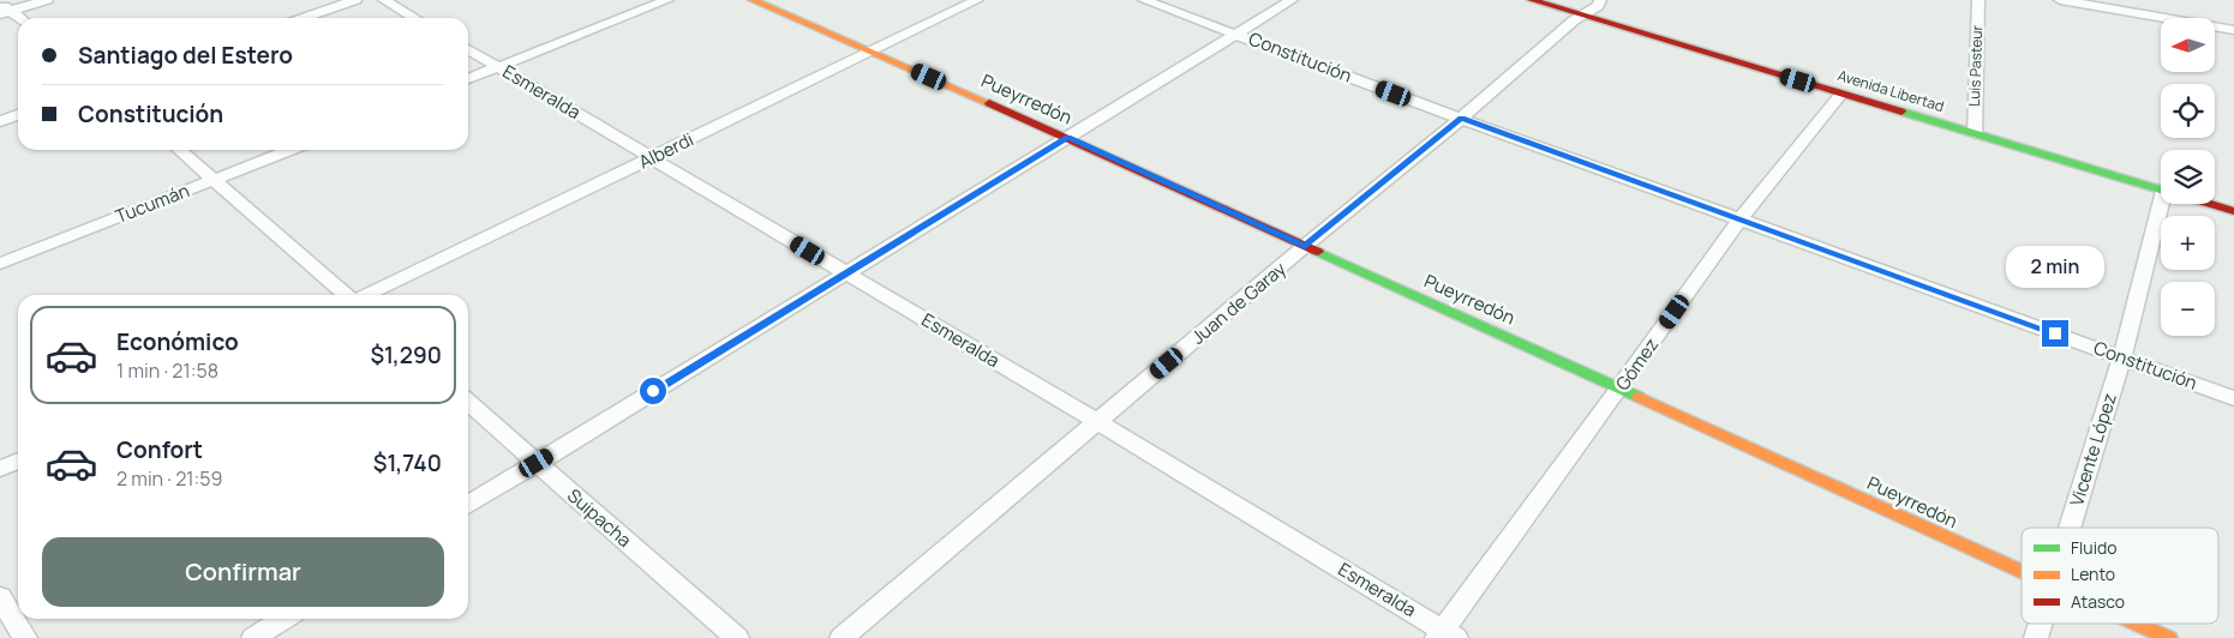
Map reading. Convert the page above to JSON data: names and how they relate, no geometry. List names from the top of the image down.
{
  "streets": {
    "street": [
      "Constitución",
      "Luis Pasteur",
      "Avenida Libertad",
      "Esmeralda",
      "Pueyrredón",
      "Alberdi",
      "Tucumán",
      "Juan de Garay",
      "Gómez",
      "Vicente López",
      "Suipacha"
    ]
  },
  "crossings": [
    ["Constitución", "Juan de Garay"],
    ["Constitución", "Gómez"],
    ["Constitución", "Vicente López"],
    ["Luis Pasteur", "Avenida Libertad"],
    ["Avenida Libertad", "Juan de Garay"],
    ["Avenida Libertad", "Gómez"],
    ["Esmeralda", "Alberdi"],
    ["Esmeralda", "Juan de Garay"],
    ["Esmeralda", "Gómez"],
    ["Pueyrredón", "Alberdi"],
    ["Pueyrredón", "Juan de Garay"],
    ["Pueyrredón", "Gómez"]
  ],
  "legend": ["Fluido", "Lento", "Atasco"],
  "north": "left",
  "page": {
    "map_buttons": ["+", "−"],
    "banner": ["Santiago del Estero", "Constitución"],
    "bubble": "2 min",
    "list": [
      {
        "name": "Económico",
        "note": "1 min · 21:58",
        "value": "$1,290"
      },
      {
        "name": "Confort",
        "note": "2 min · 21:59",
        "value": "$1,740"
      }
    ],
    "buttons": "Confirmar"
  }
}
